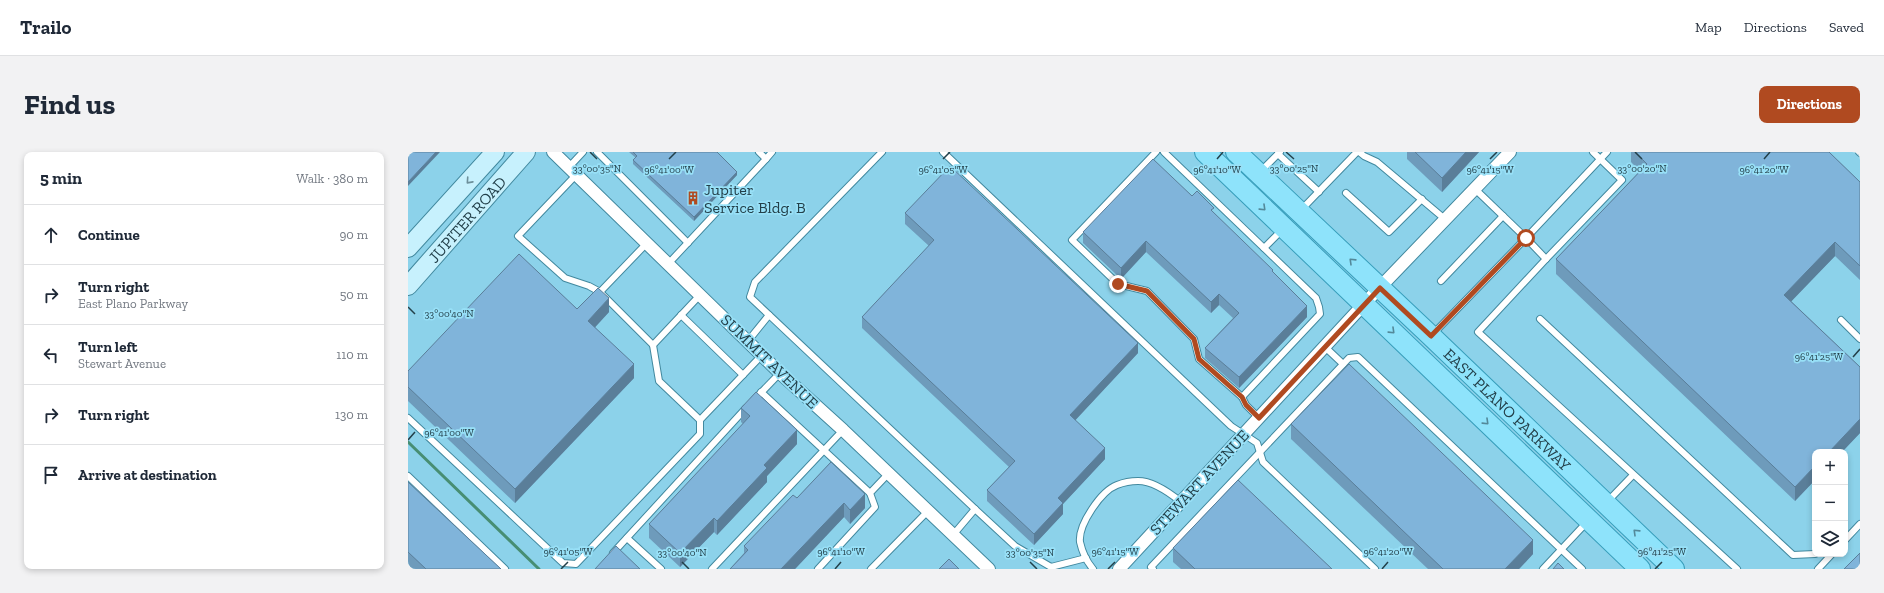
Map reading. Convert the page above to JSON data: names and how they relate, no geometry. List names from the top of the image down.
{
  "streets": {
    "main road": ["JUPITER ROAD", "EAST PLANO PARKWAY"],
    "street": ["SUMMIT AVENUE", "STEWART AVENUE"]
  },
  "crossings": [
    ["EAST PLANO PARKWAY", "STEWART AVENUE"]
  ],
  "places": {
    "building": ["Jupiter Service Bldg. B"]
  },
  "page": {
    "header": "Trailo",
    "nav": ["Map", "Directions", "Saved"],
    "buttons": "Directions",
    "title": "Find us",
    "heading": ["5 min", "Walk · 380 m"],
    "list": [
      ["Continue", "90 m"],
      ["Turn right", "East Plano Parkway", "50 m"],
      ["Turn left", "Stewart Avenue", "110 m"],
      ["Turn right", "130 m"],
      "Arrive at destination"
    ],
    "map_buttons": ["+", "−"]
  },
  "coordinates": [
    "33°00'25\"N",
    "33°00'35\"N",
    "33°00'20\"N",
    "96°41'00\"W",
    "96°41'05\"W",
    "96°41'10\"W",
    "96°41'15\"W",
    "96°41'20\"W",
    "33°00'40\"N",
    "96°41'25\"W"
  ]
}
